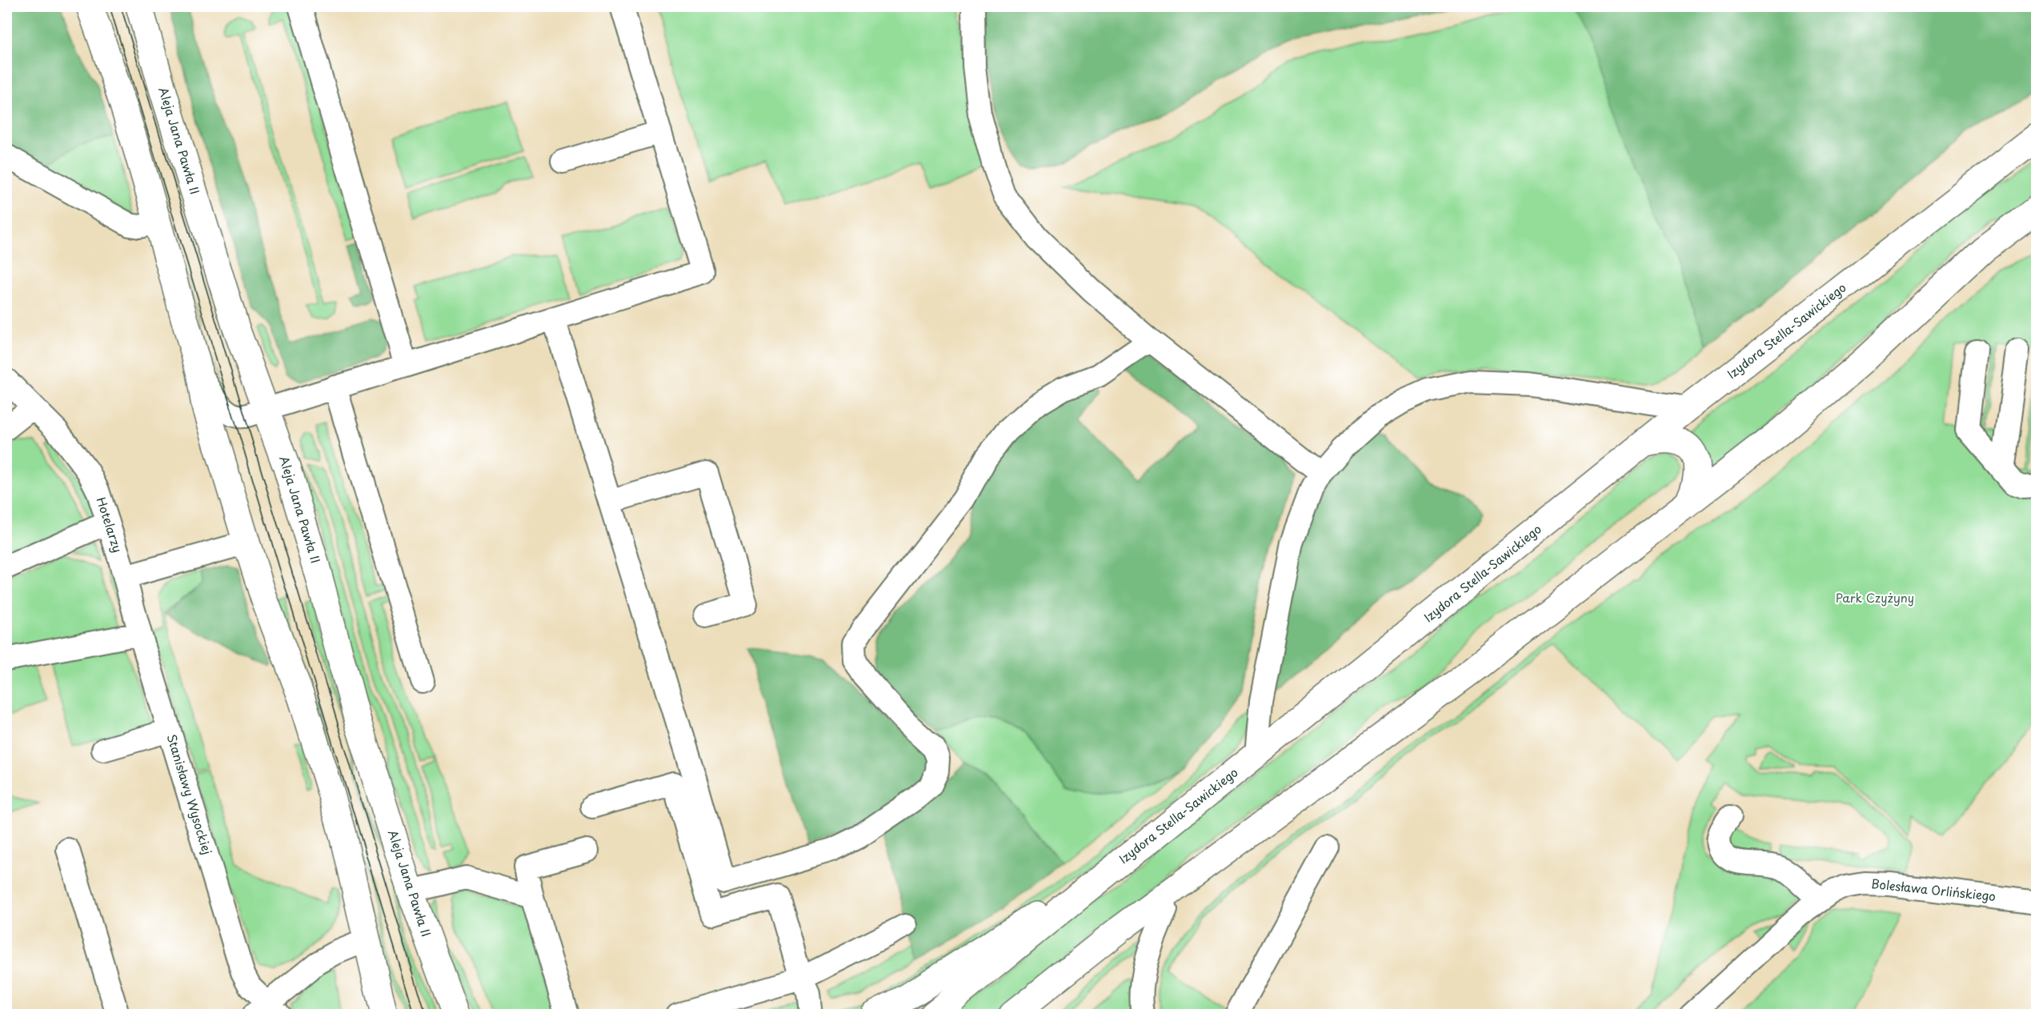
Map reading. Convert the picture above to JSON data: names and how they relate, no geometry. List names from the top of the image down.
{
  "streets": {
    "main road": ["Aleja Jana Pawła II", "Izydora Stella-Sawickiego"],
    "street": ["Hotelarzy", "Stanisławy Wysockiej", "Bolesława Orlińskiego"]
  },
  "crossings": [
    ["Hotelarzy", "Stanisławy Wysockiej"]
  ],
  "parks": ["Park Czyżyny"]
}
